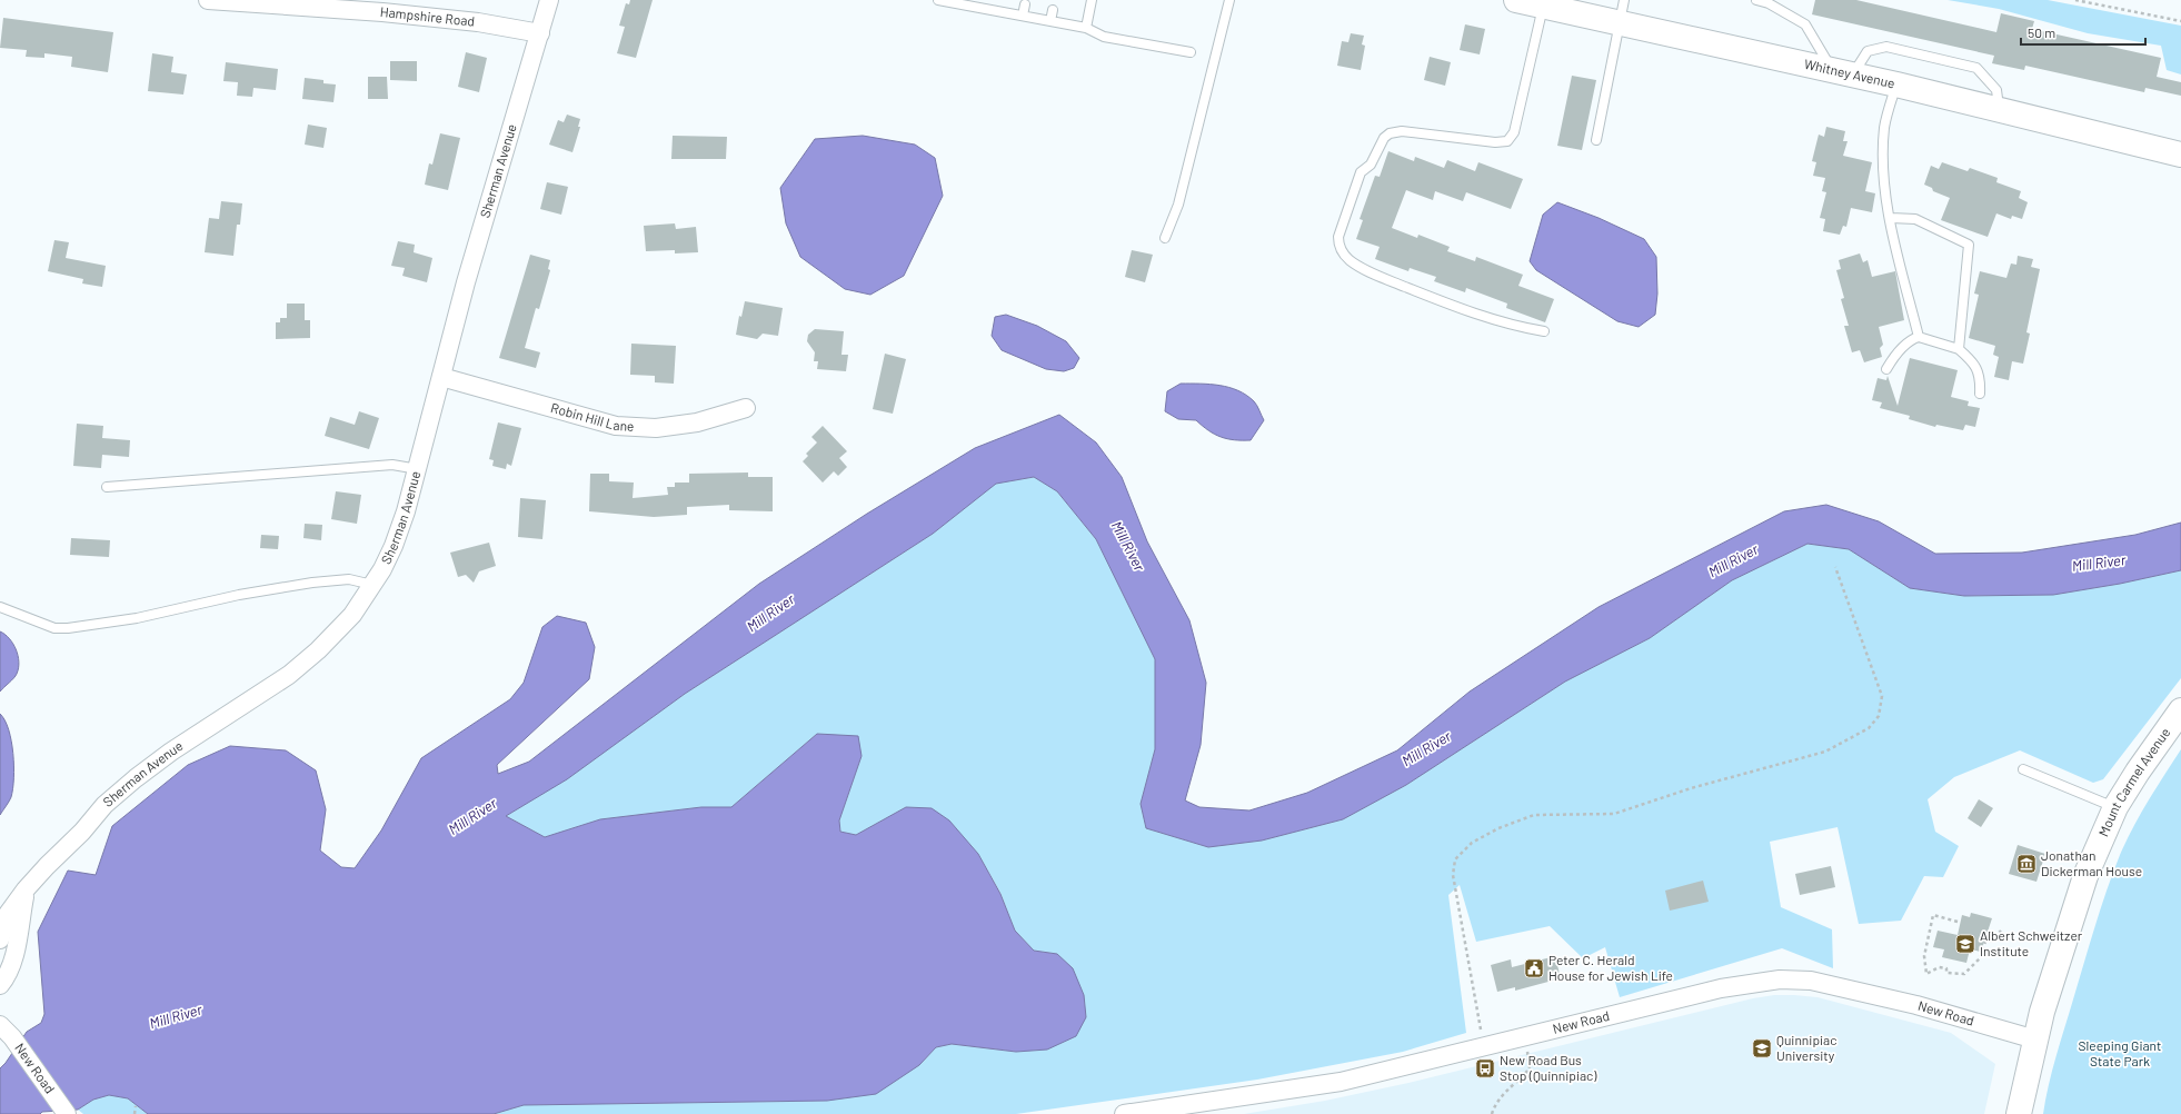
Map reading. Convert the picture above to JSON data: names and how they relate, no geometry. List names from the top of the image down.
{
  "streets": {
    "main road": ["Whitney Avenue", "Mount Carmel Avenue"],
    "street": [
      "Hampshire Road",
      "Sherman Avenue",
      "Robin Hill Lane",
      "New Road"
    ]
  },
  "crossings": [
    ["Hampshire Road", "Sherman Avenue"],
    ["Sherman Avenue", "Robin Hill Lane"],
    ["Mount Carmel Avenue", "New Road"]
  ],
  "water": ["Mill River"],
  "parks": ["Sleeping Giant State Park"],
  "places": {
    "museum": ["Jonathan Dickerman House"],
    "school or university": ["Albert Schweitzer Institute", "Quinnipiac University"],
    "public building": ["Peter C. Herald House for Jewish Life"],
    "bus stop": ["New Road Bus Stop (Quinnipiac)"]
  },
  "scale_bar": "50 m"
}
